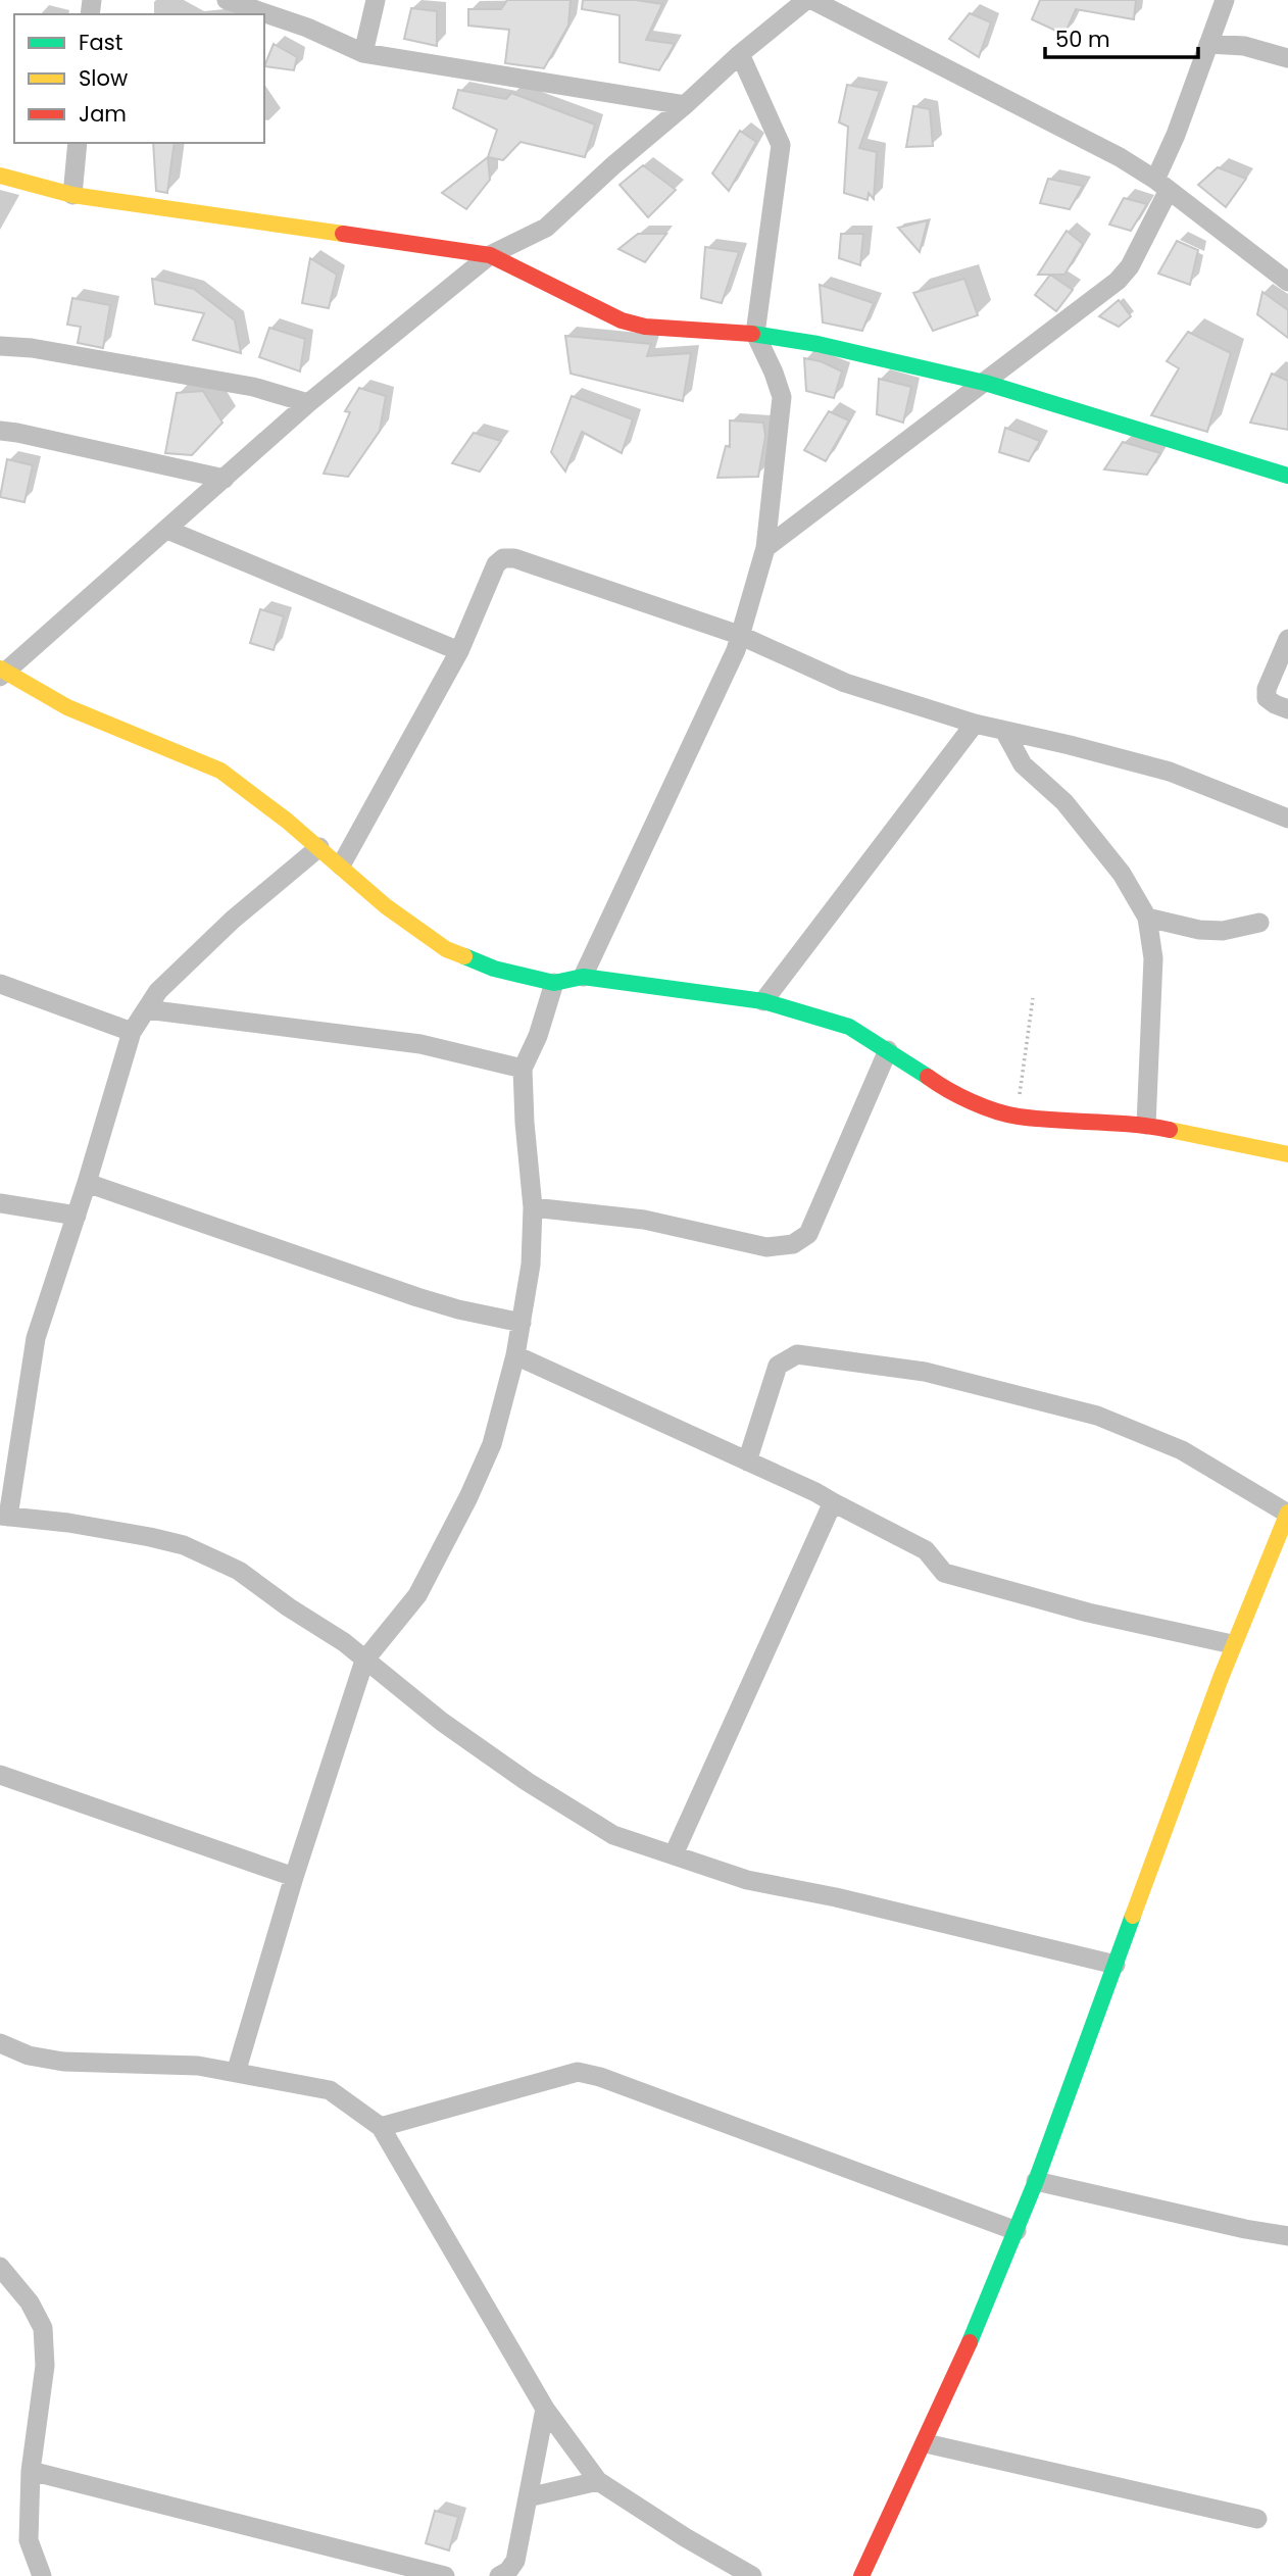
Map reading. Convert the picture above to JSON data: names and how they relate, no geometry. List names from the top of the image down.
{
  "legend": ["Fast", "Slow", "Jam"],
  "scale_bar": "50 m"
}
